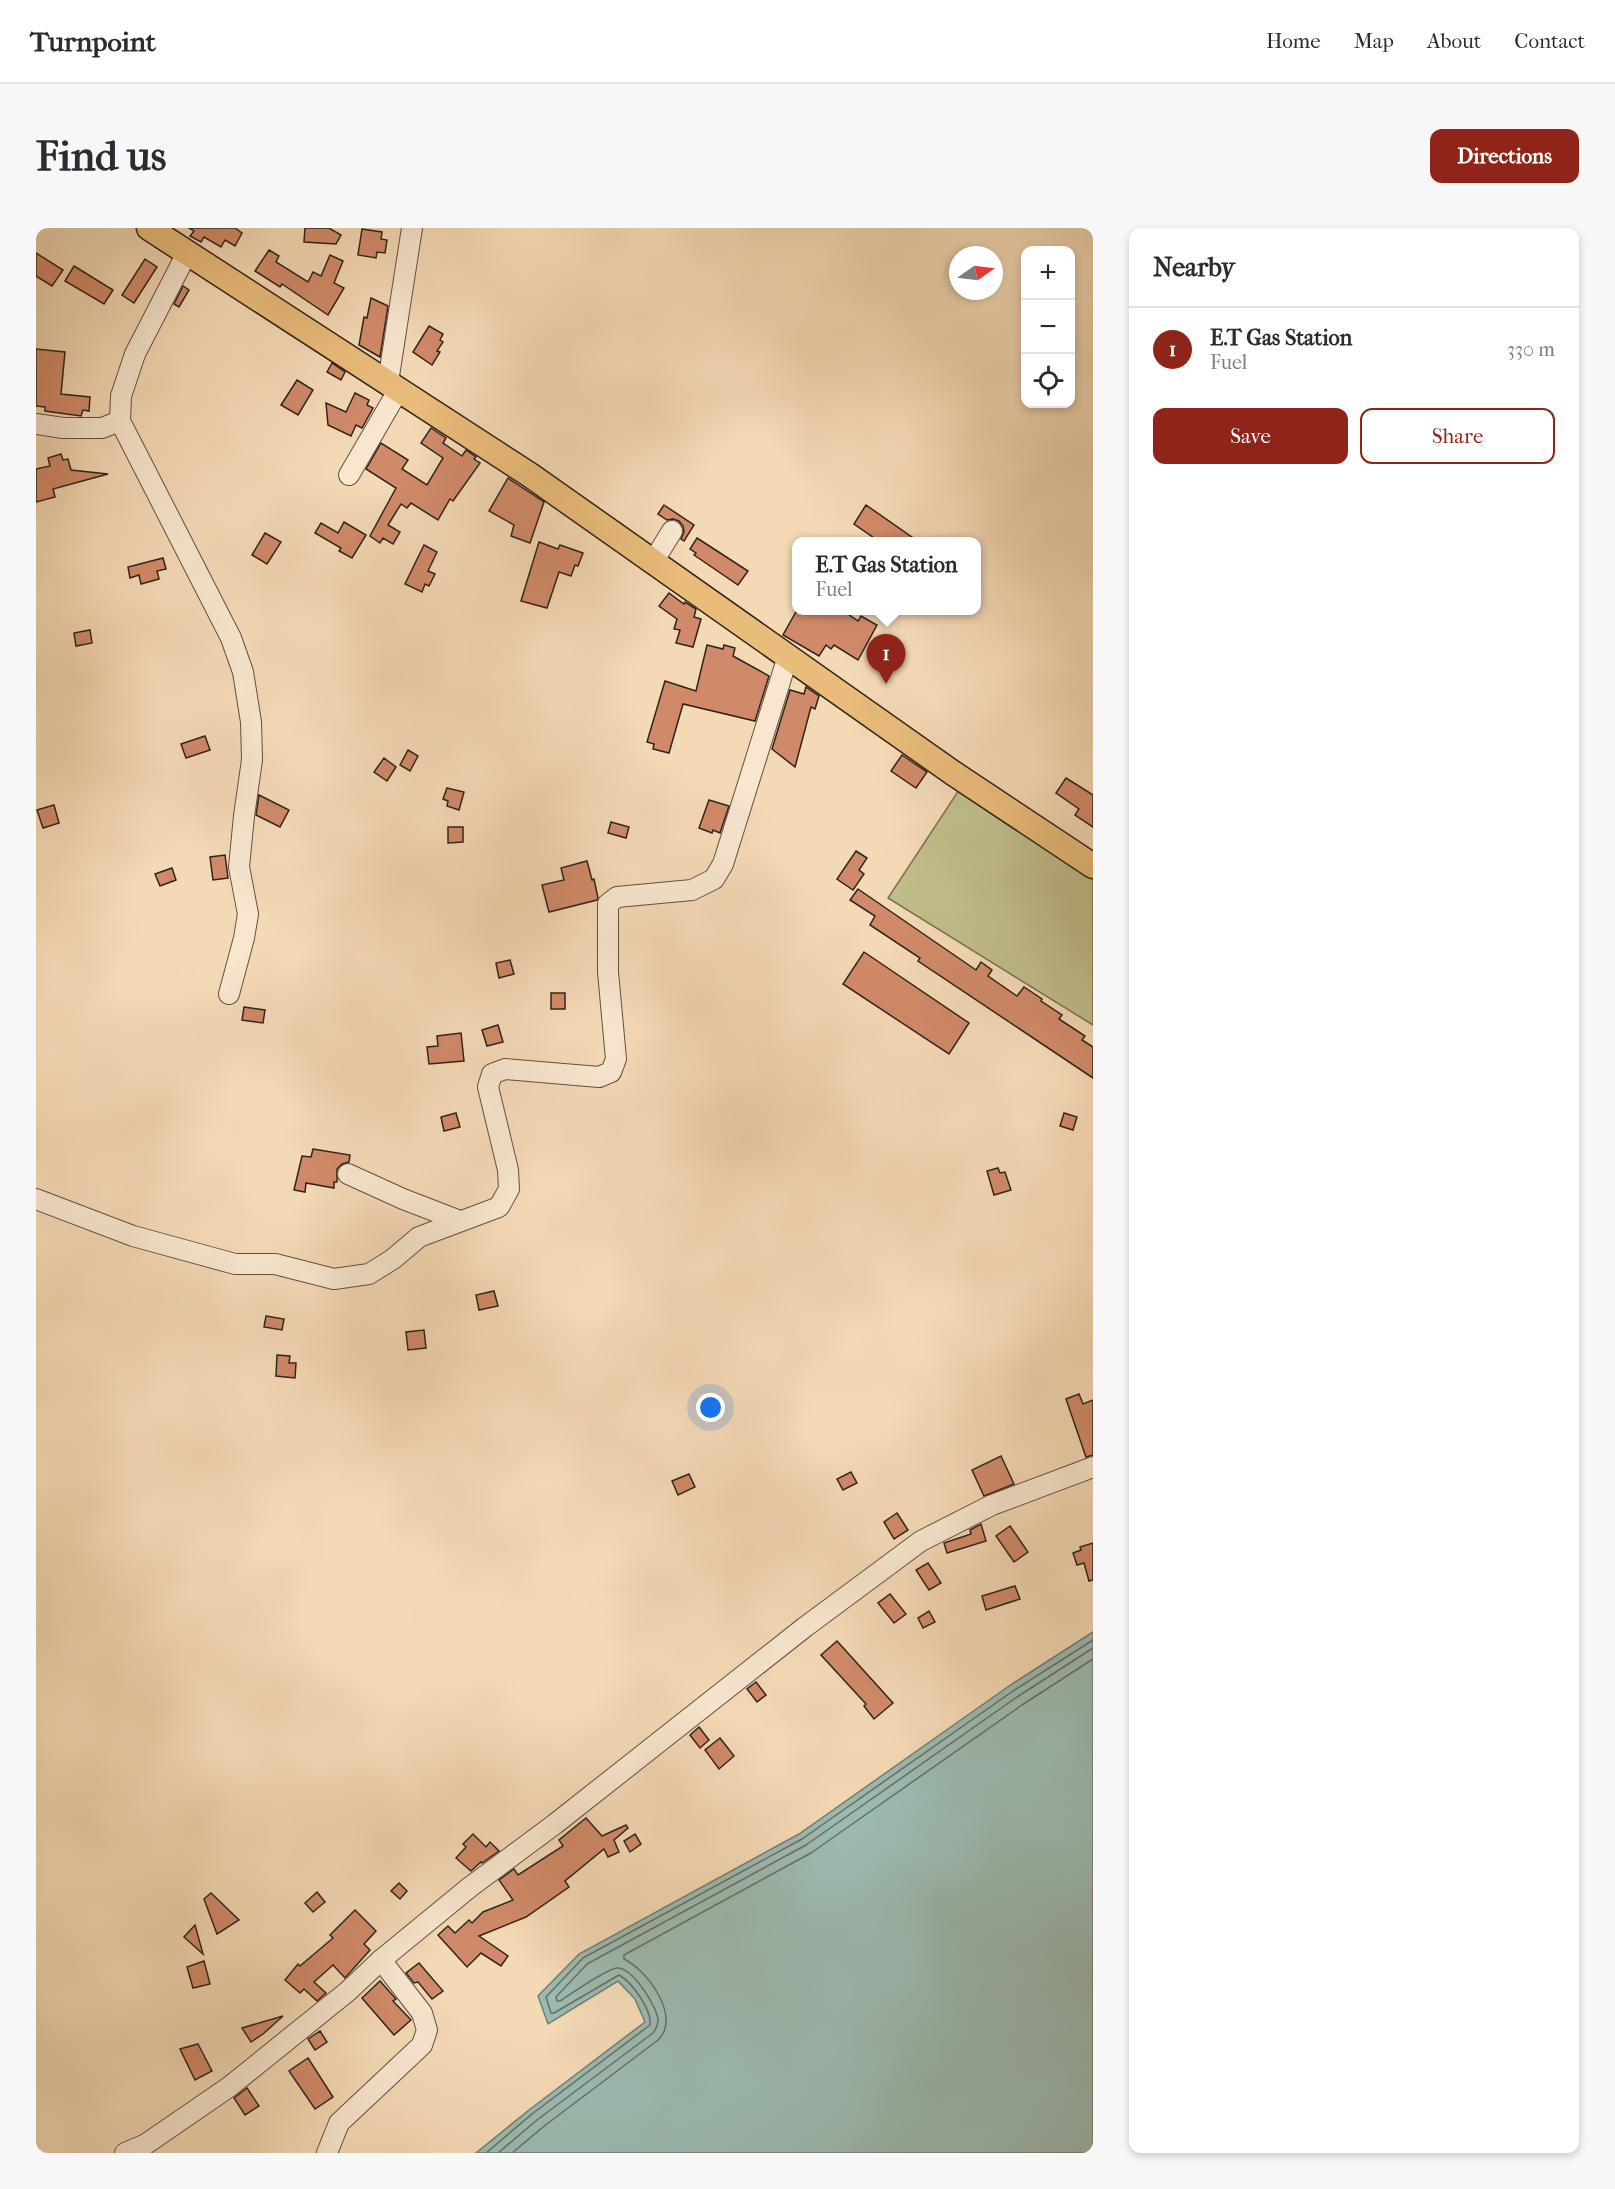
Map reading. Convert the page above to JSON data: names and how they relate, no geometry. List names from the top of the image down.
{
  "north": "right",
  "page": {
    "header": "Turnpoint",
    "nav": [
      "Home",
      "Map",
      "About",
      "Contact"
    ],
    "buttons": [
      "Directions",
      ["Save", "Share"]
    ],
    "title": "Find us",
    "heading": "Nearby",
    "map_buttons": ["+", "−"],
    "list": [
      {
        "mark": "1",
        "name": "E.T Gas Station",
        "note": "Fuel",
        "value": "330 m"
      }
    ],
    "popup": ["E.T Gas Station", "Fuel"],
    "pins": "1"
  }
}
